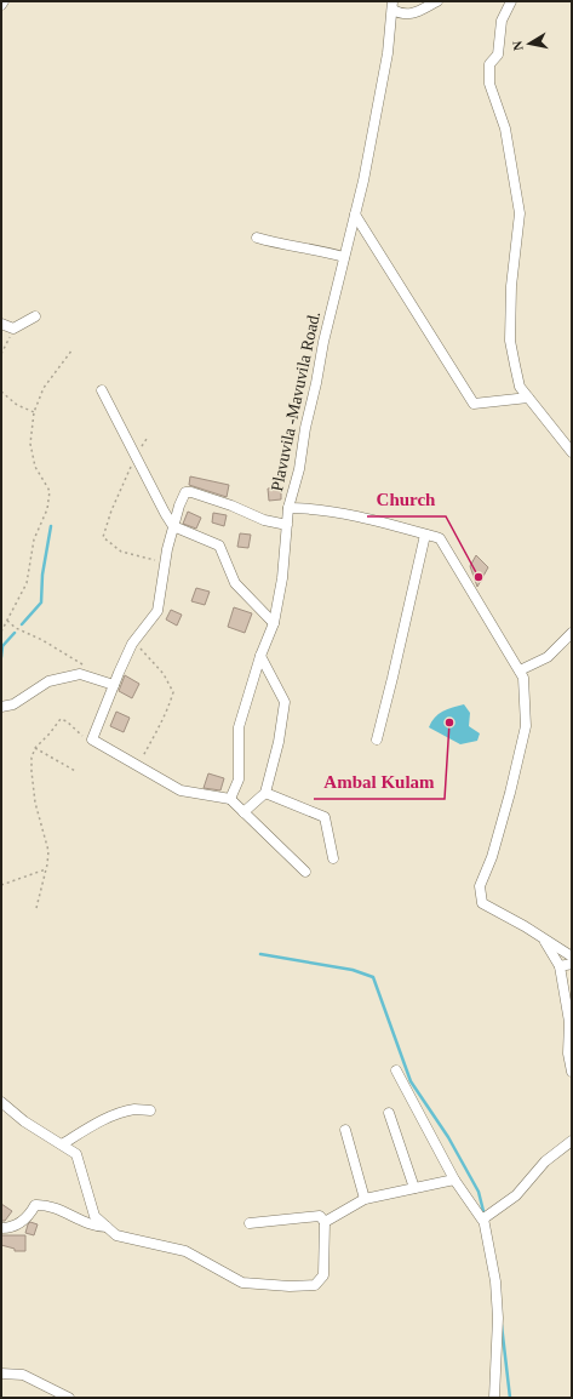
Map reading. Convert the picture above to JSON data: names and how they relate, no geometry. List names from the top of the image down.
{
  "streets": {
    "street": ["Plavuvila -Mavuvila Road."]
  },
  "places": ["Church", "Ambal Kulam"],
  "north": "left"
}
